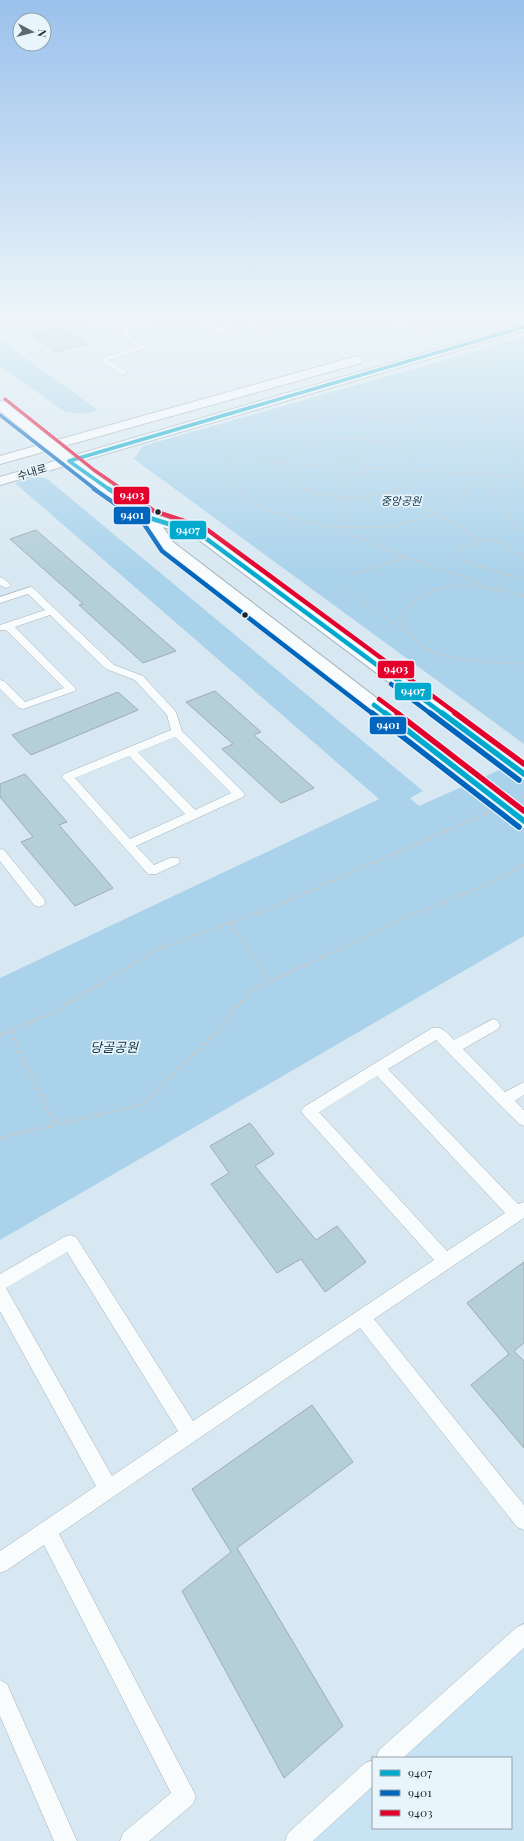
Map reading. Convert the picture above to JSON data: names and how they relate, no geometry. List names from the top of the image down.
{
  "streets": {
    "main road": ["수내로"]
  },
  "parks": ["중앙공원", "당골공원"],
  "lines": ["transit line 9407", "transit line 9403", "transit line 9401"],
  "legend": ["9407", "9401", "9403"],
  "north": "right"
}
